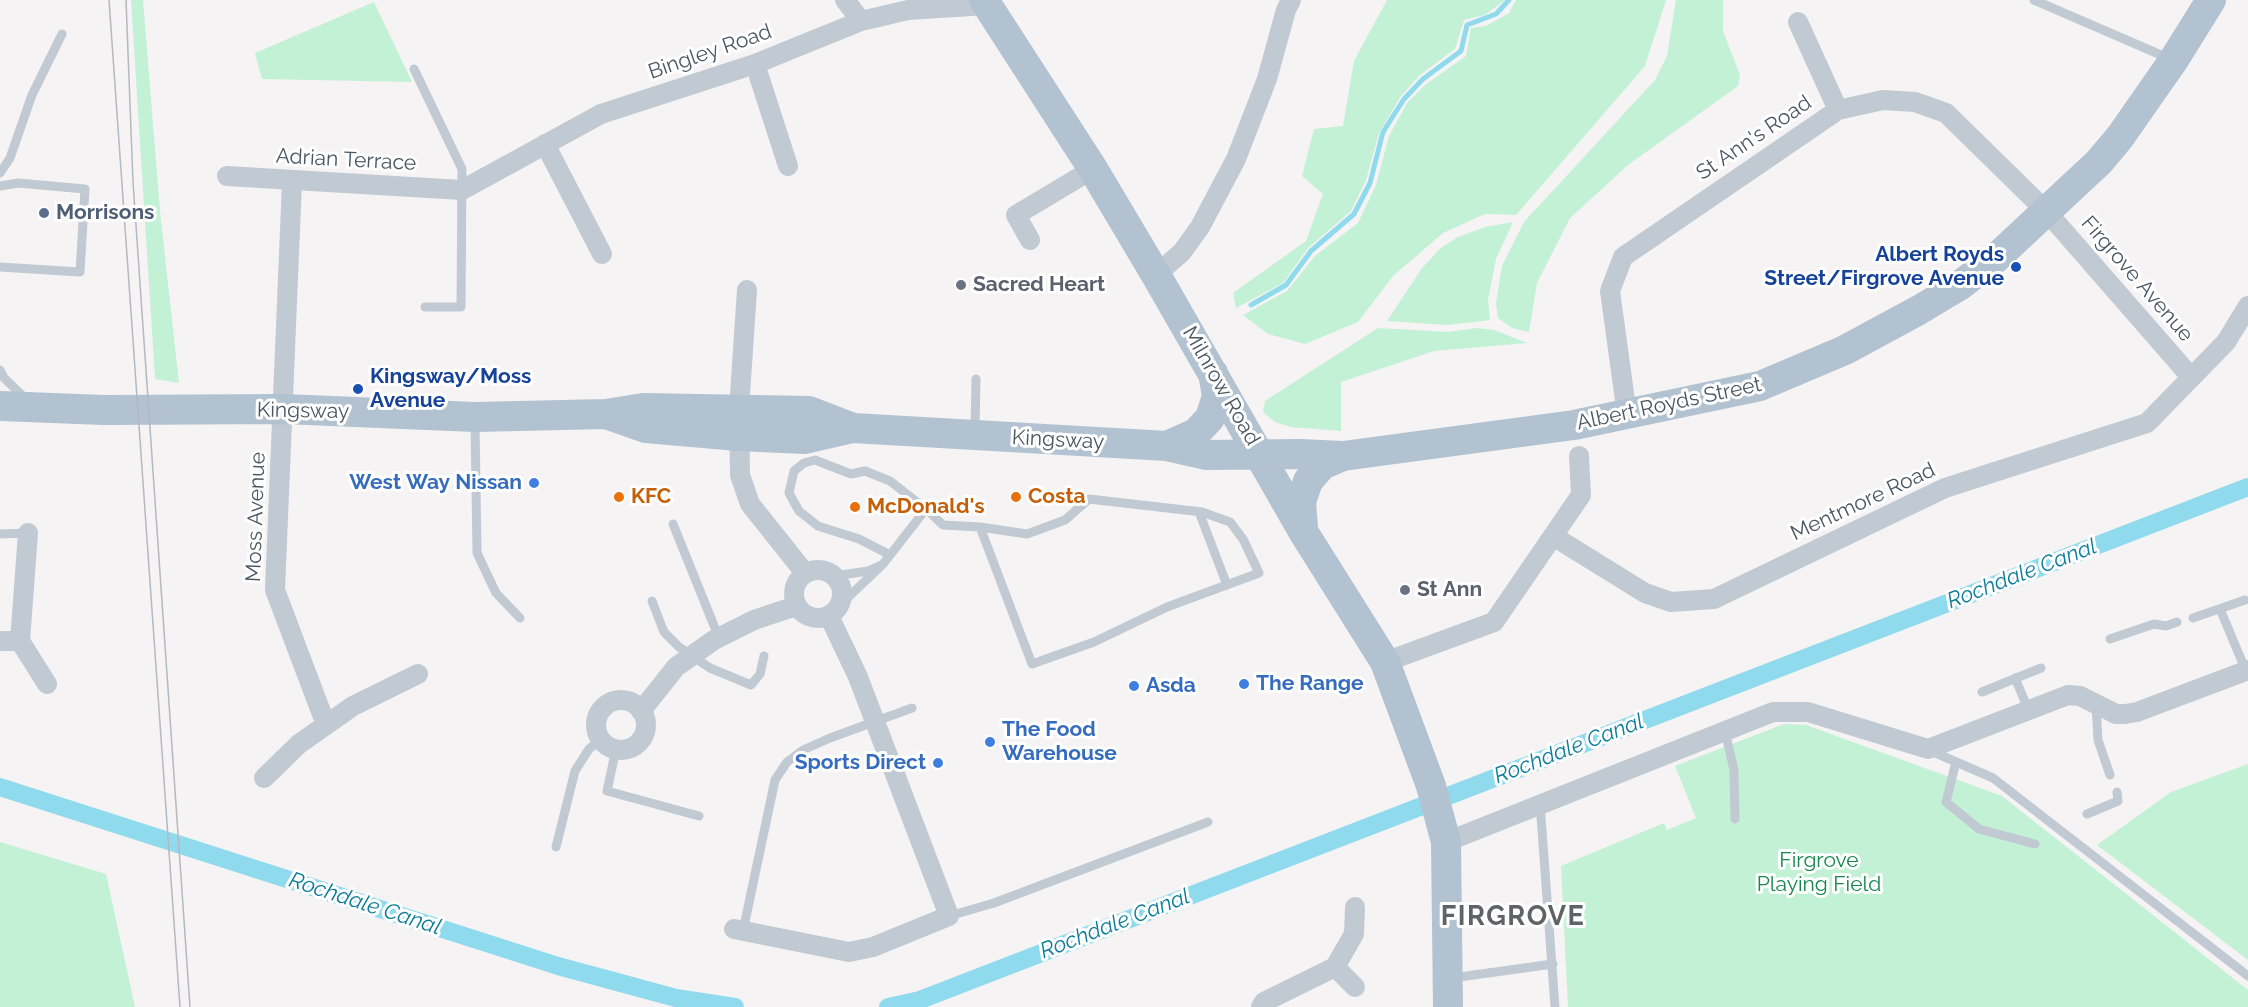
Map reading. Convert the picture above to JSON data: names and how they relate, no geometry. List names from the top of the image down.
{
  "streets": {
    "main road": ["Milnrow Road", "Albert Royds Street", "Kingsway"],
    "street": [
      "Bingley Road",
      "St Ann's Road",
      "Adrian Terrace",
      "Firgrove Avenue",
      "Mentmore Road",
      "Moss Avenue"
    ]
  },
  "crossings": [
    ["Bingley Road", "Adrian Terrace"],
    ["Bingley Road", "Milnrow Road"],
    ["St Ann's Road", "Firgrove Avenue"],
    ["St Ann's Road", "Albert Royds Street"],
    ["Adrian Terrace", "Moss Avenue"],
    ["Firgrove Avenue", "Albert Royds Street"],
    ["Firgrove Avenue", "Mentmore Road"],
    ["Milnrow Road", "Albert Royds Street"],
    ["Milnrow Road", "Kingsway"],
    ["Albert Royds Street", "Kingsway"],
    ["Kingsway", "Moss Avenue"]
  ],
  "districts": ["FIRGROVE"],
  "water": ["Rochdale Canal"],
  "parks": ["Firgrove Playing Field"],
  "places": [
    "Morrisons",
    "Albert Royds Street/Firgrove Avenue",
    "Sacred Heart",
    "Kingsway/Moss Avenue",
    "West Way Nissan",
    "KFC",
    "Costa",
    "McDonald's",
    "St Ann",
    "The Range",
    "Asda",
    "The Food Warehouse",
    "Sports Direct"
  ]
}
